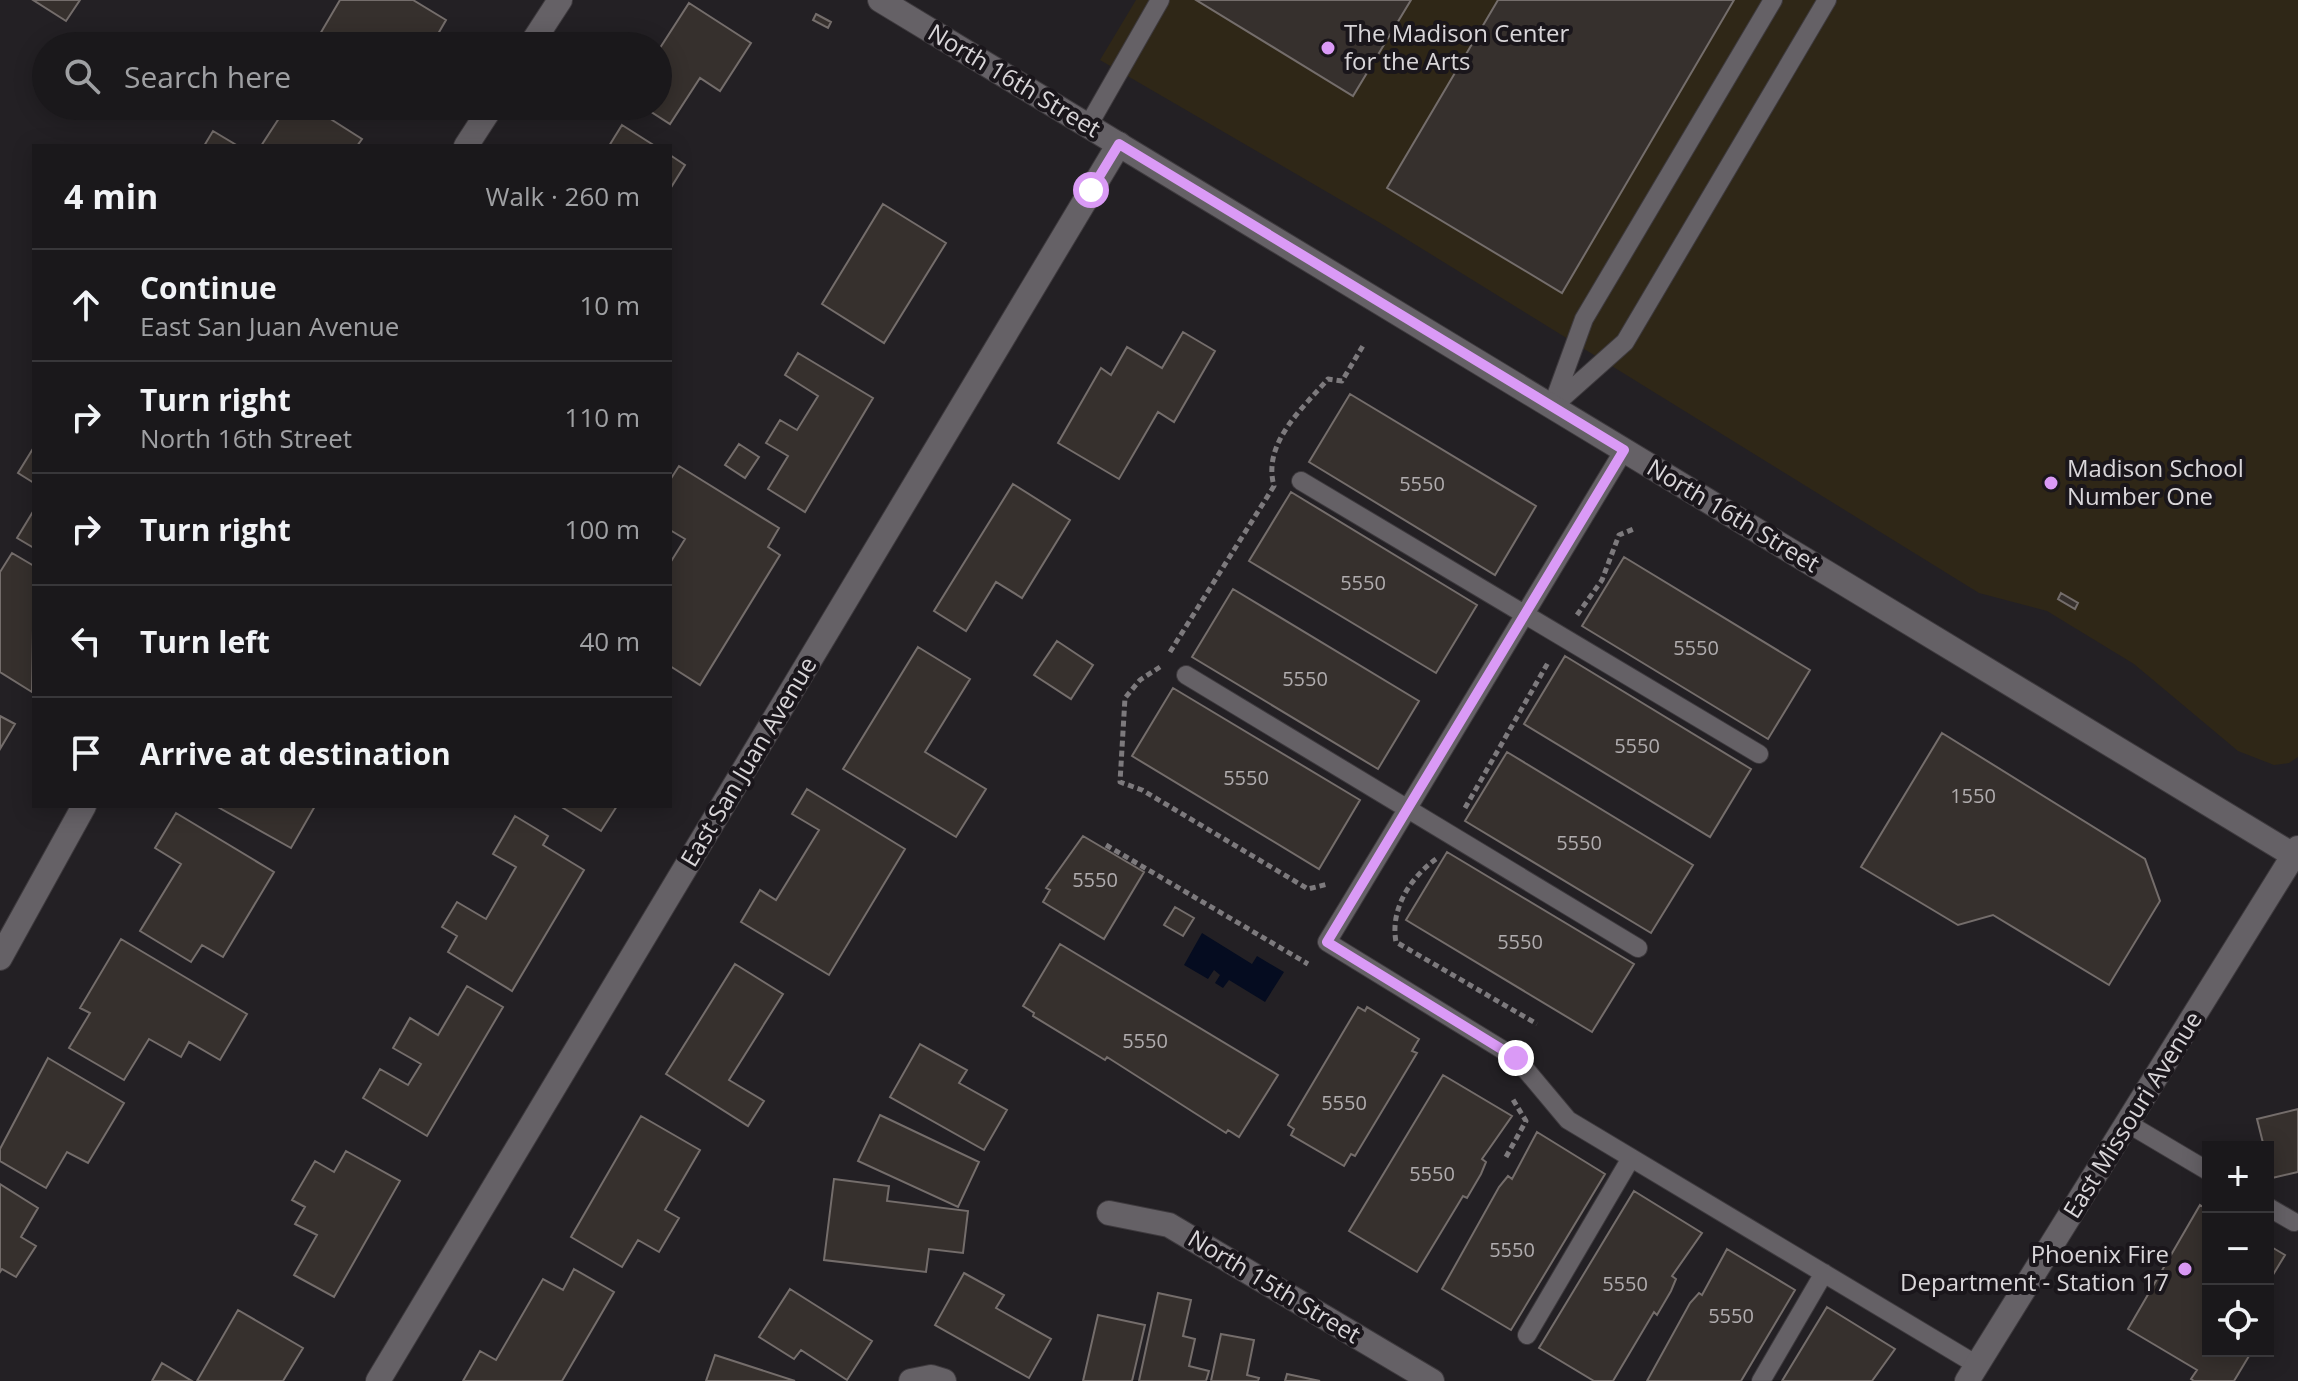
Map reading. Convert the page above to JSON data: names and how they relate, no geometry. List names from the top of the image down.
{
  "streets": {
    "main road": [
      "North 16th Street",
      "East San Juan Avenue",
      "East Missouri Avenue",
      "North 15th Street"
    ]
  },
  "crossings": [
    ["North 16th Street", "East San Juan Avenue"],
    ["North 16th Street", "East Missouri Avenue"]
  ],
  "places": ["The Madison Center for the Arts", "Madison School Number One", "Phoenix Fire Department - Station 17"],
  "house_numbers": [
    "5550",
    "5550",
    "5550",
    "5550",
    "5550",
    "5550",
    "1550",
    "5550",
    "5550",
    "5550",
    "5550",
    "5550",
    "5550",
    "5550",
    "5550",
    "5550"
  ],
  "page": {
    "search": "Search here",
    "heading": ["4 min", "Walk · 260 m"],
    "list": [
      ["Continue", "East San Juan Avenue", "10 m"],
      ["Turn right", "North 16th Street", "110 m"],
      ["Turn right", "100 m"],
      ["Turn left", "40 m"],
      "Arrive at destination"
    ],
    "map_buttons": ["+", "−"]
  }
}
